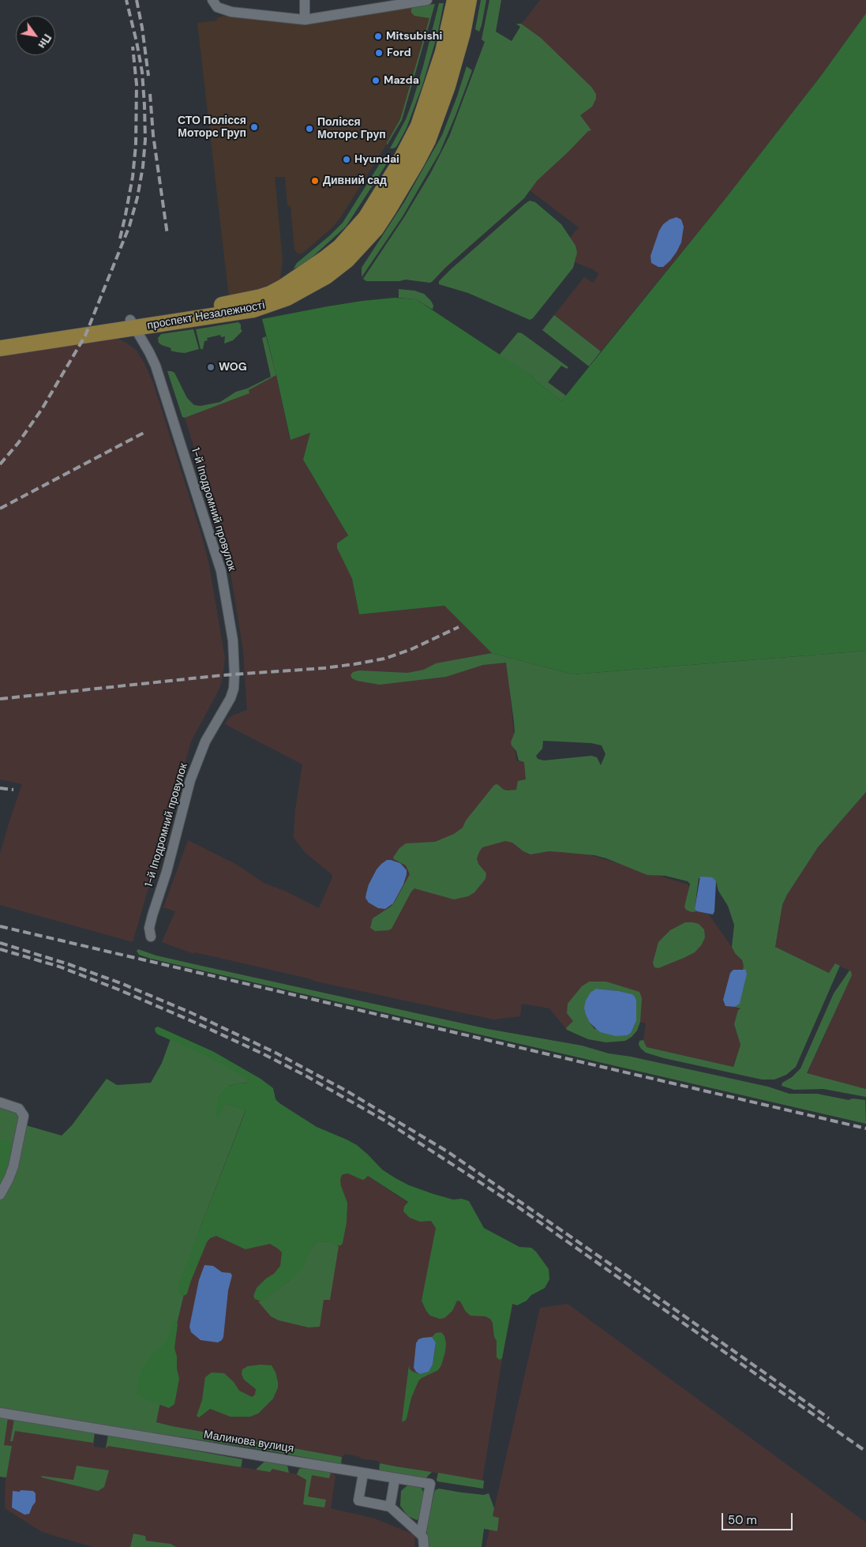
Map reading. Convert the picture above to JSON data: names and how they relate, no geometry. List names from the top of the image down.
{
  "streets": {
    "main road": ["проспект Незалежності"],
    "street": ["1-й Іподромний провулок", "Малинова вулиця"]
  },
  "crossings": [
    ["проспект Незалежності", "1-й Іподромний провулок"]
  ],
  "places": [
    "Mitsubishi",
    "Ford",
    "Mazda",
    "СТО Полісся Моторс Груп",
    "Полісся Моторс Груп",
    "Hyundai",
    "Дивний сад",
    "WOG"
  ],
  "scale_bar": "50 m",
  "north": "bottom right"
}
